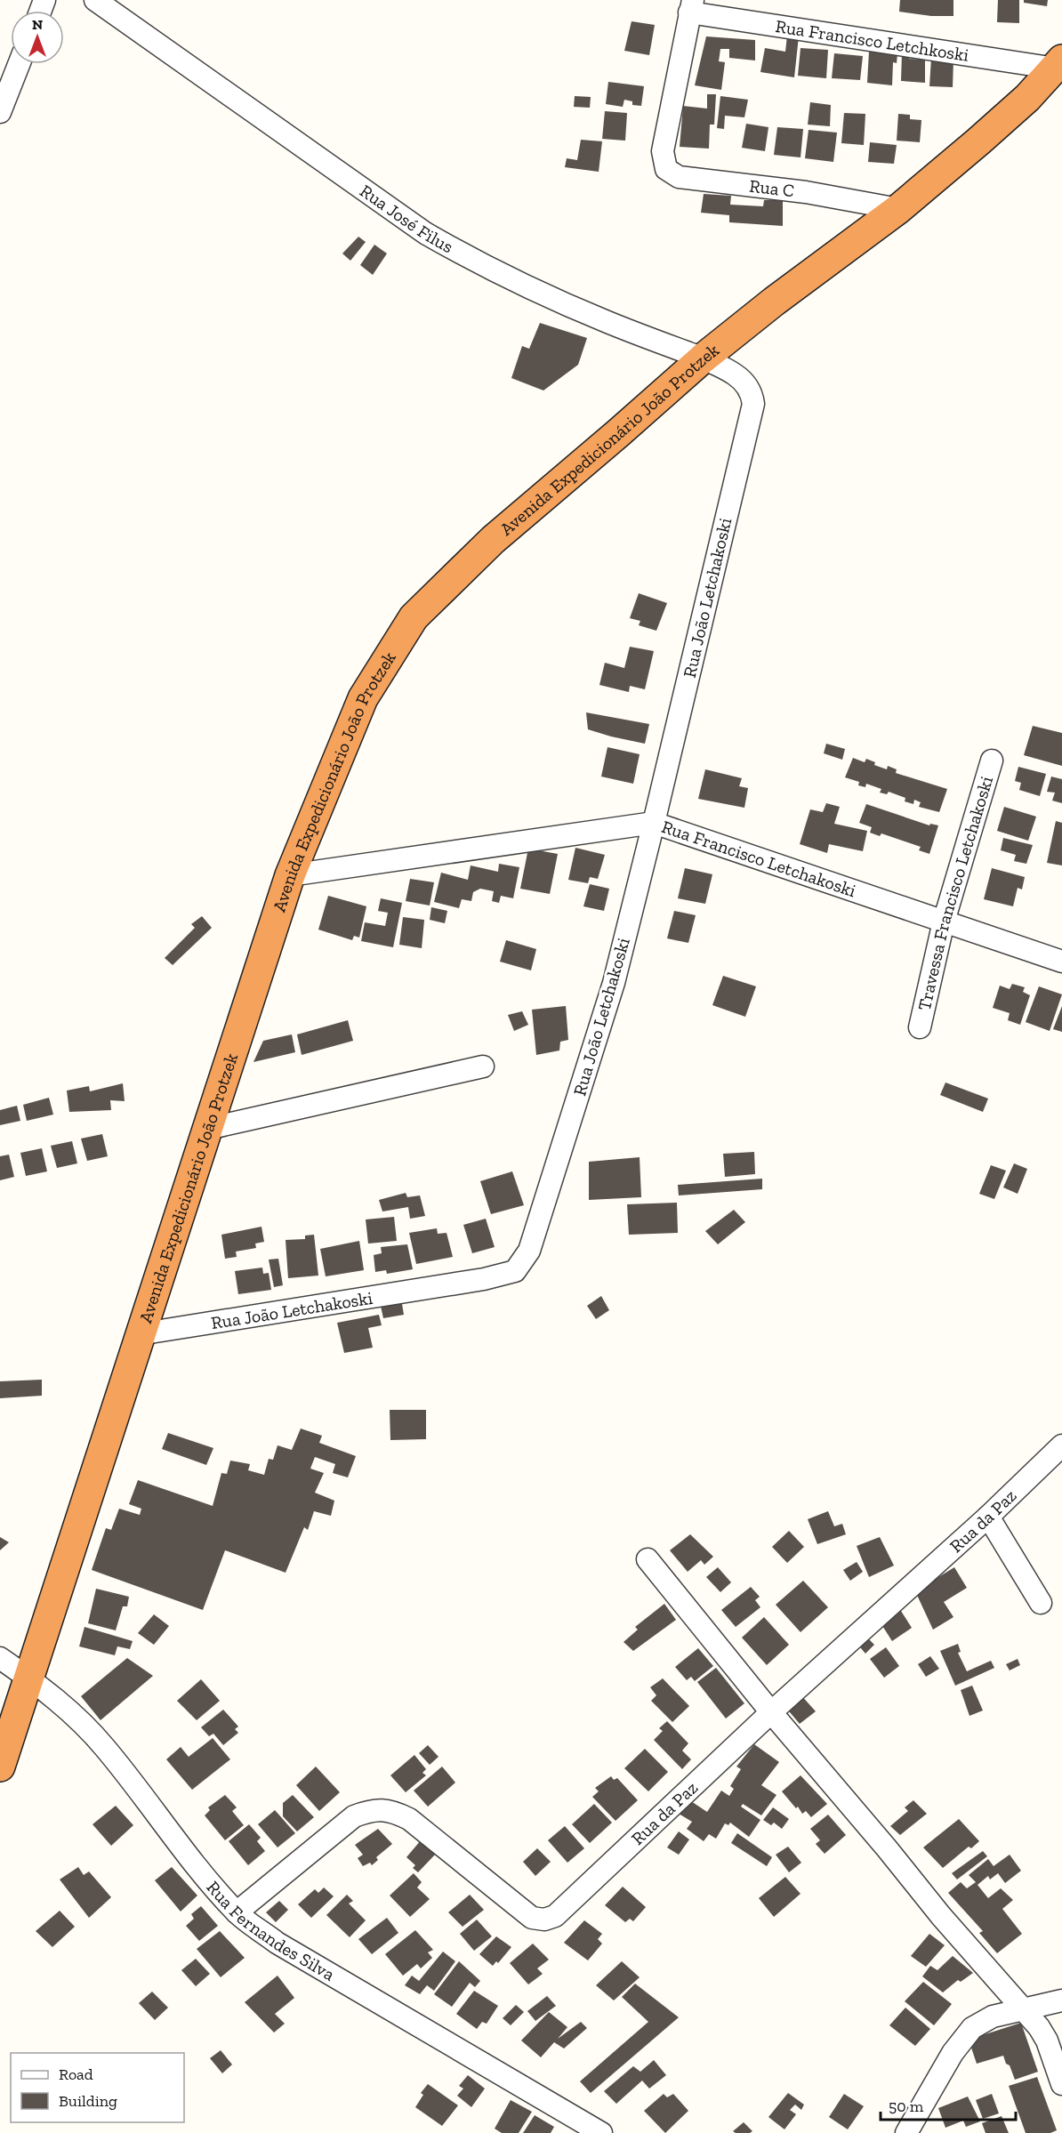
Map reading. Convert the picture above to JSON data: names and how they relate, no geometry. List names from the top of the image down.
{
  "streets": {
    "highway": ["Avenida Expedicionário João Protzek"],
    "street": [
      "Rua Francisco Letchkoski",
      "Rua C",
      "Rua José Filus",
      "Rua João Letchakoski",
      "Rua Francisco Letchakoski",
      "Travessa Francisco Letchakoski",
      "Rua da Paz",
      "Rua Fernandes Silva"
    ]
  },
  "crossings": [
    ["Rua Francisco Letchkoski", "Rua C"],
    ["Rua Francisco Letchkoski", "Avenida Expedicionário João Protzek"],
    ["Rua C", "Avenida Expedicionário João Protzek"],
    ["Rua José Filus", "Avenida Expedicionário João Protzek"],
    ["Rua José Filus", "Rua João Letchakoski"],
    ["Avenida Expedicionário João Protzek", "Rua João Letchakoski"],
    ["Avenida Expedicionário João Protzek", "Rua Francisco Letchakoski"],
    ["Avenida Expedicionário João Protzek", "Rua Fernandes Silva"],
    ["Rua João Letchakoski", "Rua Francisco Letchakoski"],
    ["Rua Francisco Letchakoski", "Travessa Francisco Letchakoski"],
    ["Rua da Paz", "Rua Fernandes Silva"]
  ],
  "legend": ["Road", "Building"],
  "scale_bar": "50 m",
  "north": "top"
}
